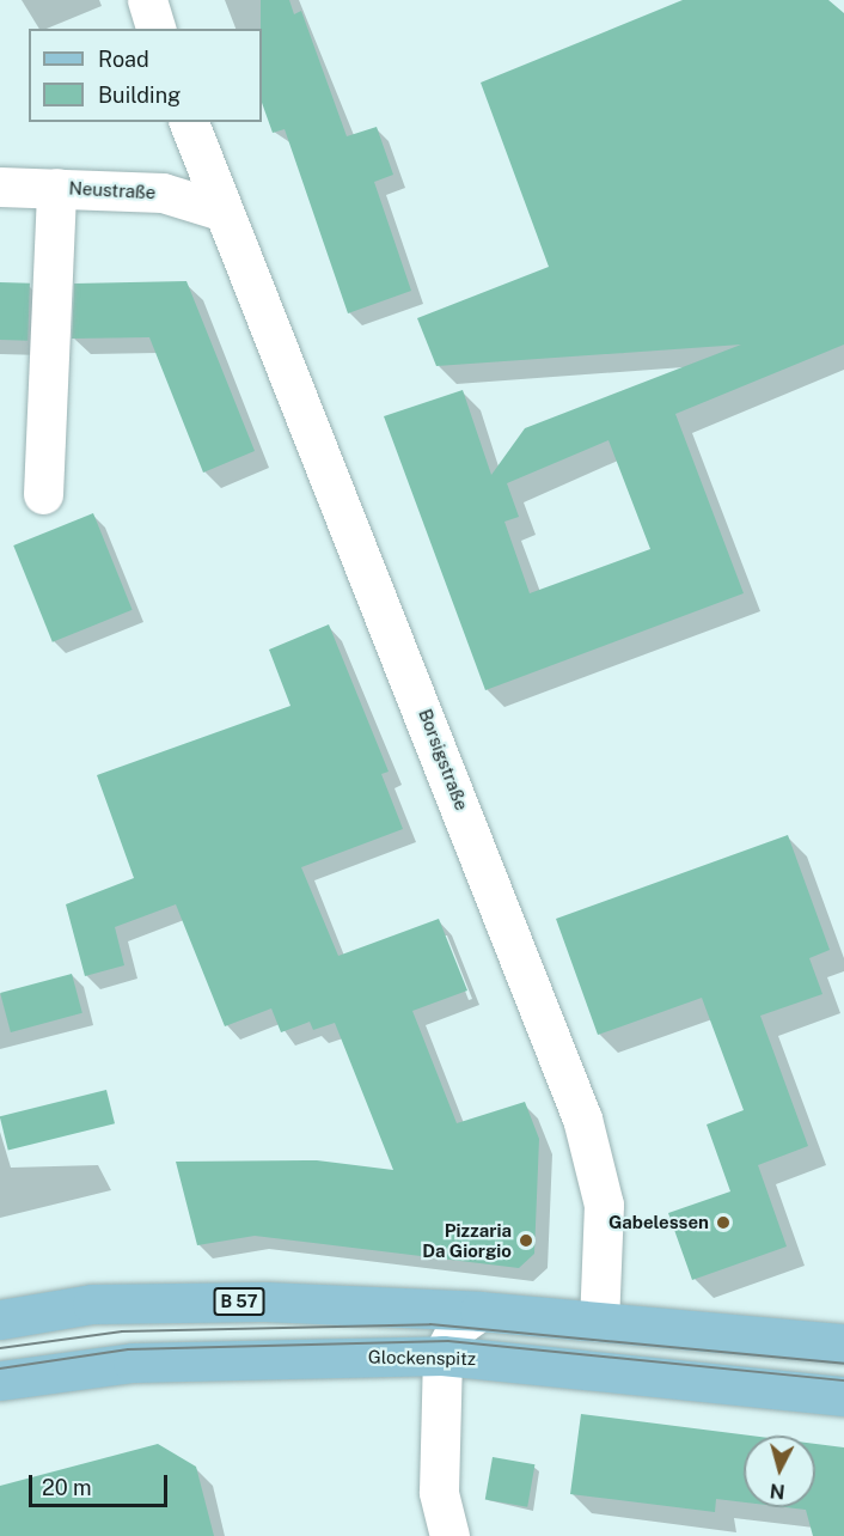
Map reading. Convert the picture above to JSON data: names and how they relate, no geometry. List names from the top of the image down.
{
  "streets": {
    "main road": ["B 57", "Glockenspitz"],
    "street": ["Neustraße", "Borsigstraße"]
  },
  "crossings": [
    ["Neustraße", "Borsigstraße"],
    ["Borsigstraße", "B 57"]
  ],
  "places": ["Gabelessen", "Pizzaria Da Giorgio"],
  "legend": ["Road", "Building"],
  "scale_bar": "20 m",
  "north": "bottom"
}
